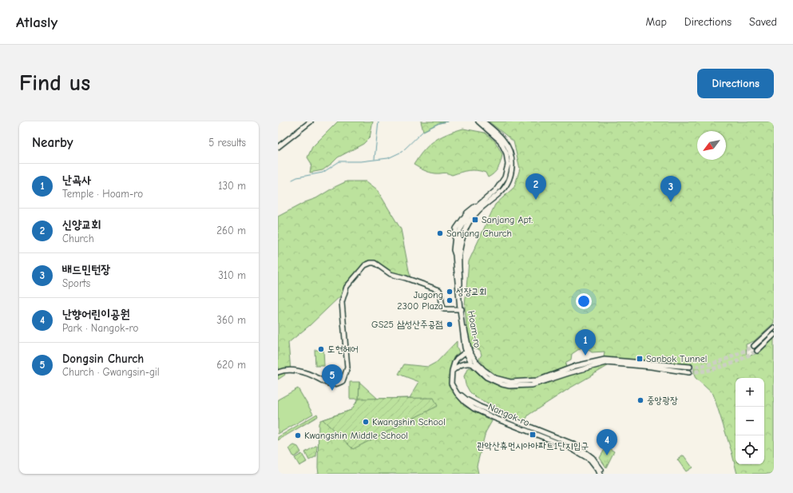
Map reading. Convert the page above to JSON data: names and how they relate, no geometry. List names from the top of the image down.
{
  "streets": {
    "main road": ["Hoam-ro", "Nangok-ro"]
  },
  "crossings": [
    ["Hoam-ro", "Nangok-ro"]
  ],
  "places": {
    "transit": ["Sanjang Apt.", "Sanbok Tunnel", "관악산휴먼시아아파트1단지입구"],
    "other": [
      "Sanjang Church",
      "성장교회",
      "Jugong 2300 Plaza",
      "GS25 삼성산주공점",
      "도현헤어",
      "중앙광장",
      "Kwangshin School",
      "Kwangshin Middle School"
    ]
  },
  "north": "bottom left",
  "page": {
    "header": "Atlasly",
    "nav": ["Map", "Directions", "Saved"],
    "buttons": "Directions",
    "title": "Find us",
    "heading": ["Nearby", "5 results"],
    "list": [
      {
        "mark": "1",
        "name": "난곡사",
        "note": "Temple · Hoam-ro",
        "value": "130 m"
      },
      {
        "mark": "2",
        "name": "신양교회",
        "note": "Church",
        "value": "260 m"
      },
      {
        "mark": "3",
        "name": "배드민턴장",
        "note": "Sports",
        "value": "310 m"
      },
      {
        "mark": "4",
        "name": "난향어린이공원",
        "note": "Park · Nangok-ro",
        "value": "360 m"
      },
      {
        "mark": "5",
        "name": "Dongsin Church",
        "note": "Church · Gwangsin-gil",
        "value": "620 m"
      }
    ],
    "pins": [
      "2",
      "3",
      "1",
      "5",
      "4"
    ],
    "map_buttons": ["+", "−"]
  }
}
